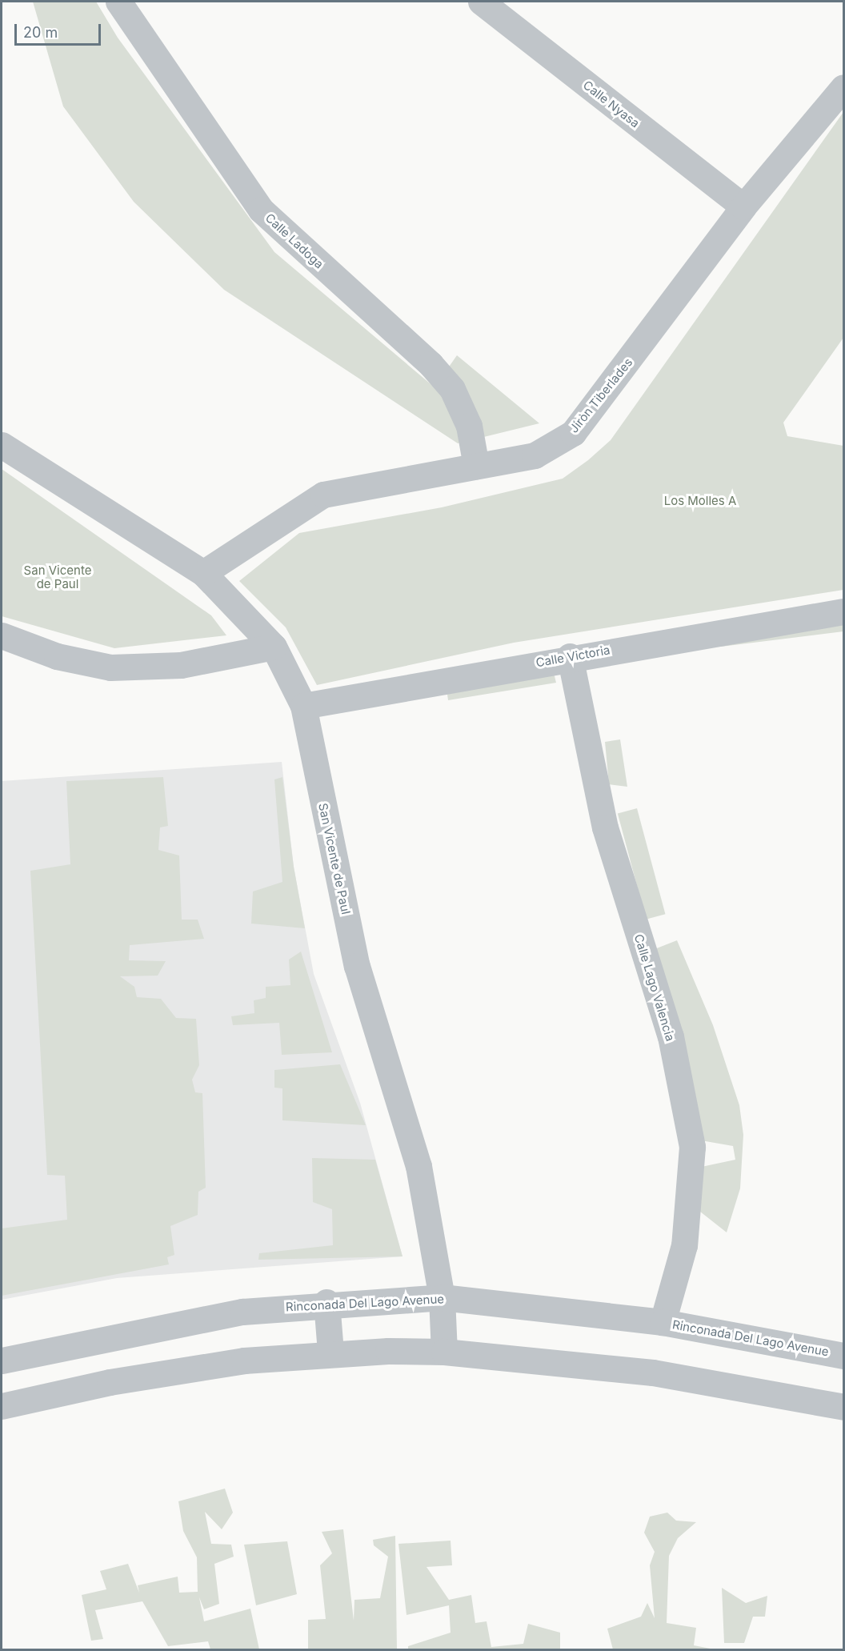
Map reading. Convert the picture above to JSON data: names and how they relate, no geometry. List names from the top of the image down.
{
  "streets": {
    "street": [
      "Calle Nyasa",
      "Calle Ladoga",
      "Jiròn Tiberlades",
      "Calle Victoria",
      "San Vicente de Paul",
      "Calle Lago Valencia",
      "Rinconada Del Lago Avenue"
    ]
  },
  "crossings": [
    ["Calle Nyasa", "Jiròn Tiberlades"],
    ["Calle Ladoga", "Jiròn Tiberlades"],
    ["Jiròn Tiberlades", "San Vicente de Paul"],
    ["Calle Victoria", "San Vicente de Paul"],
    ["Calle Victoria", "Calle Lago Valencia"],
    ["San Vicente de Paul", "Rinconada Del Lago Avenue"],
    ["Calle Lago Valencia", "Rinconada Del Lago Avenue"]
  ],
  "parks": ["Los Molles A", "San Vicente de Paul"],
  "scale_bar": "20 m"
}
